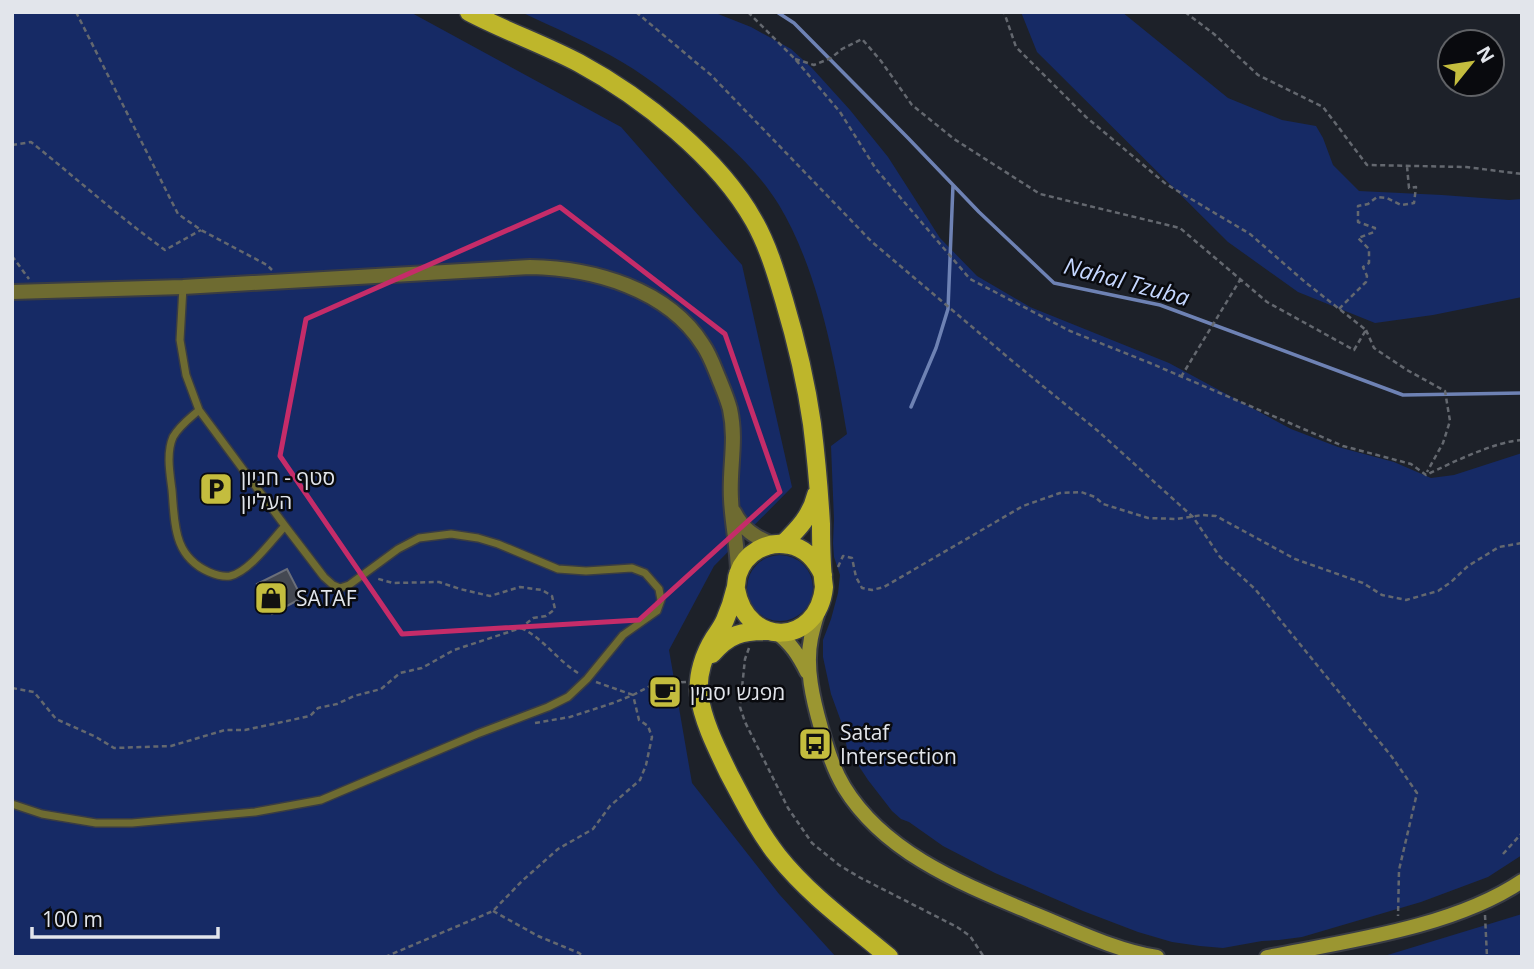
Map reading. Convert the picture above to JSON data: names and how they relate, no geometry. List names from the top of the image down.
{
  "water": ["Nahal Tzuba"],
  "places": {
    "parking": ["סטף - חניון העליון"],
    "shop": ["SATAF"],
    "cafe": ["מפגש יסמין"],
    "bus stop": ["Sataf Intersection"]
  },
  "scale_bar": "100 m",
  "north": "top right"
}
